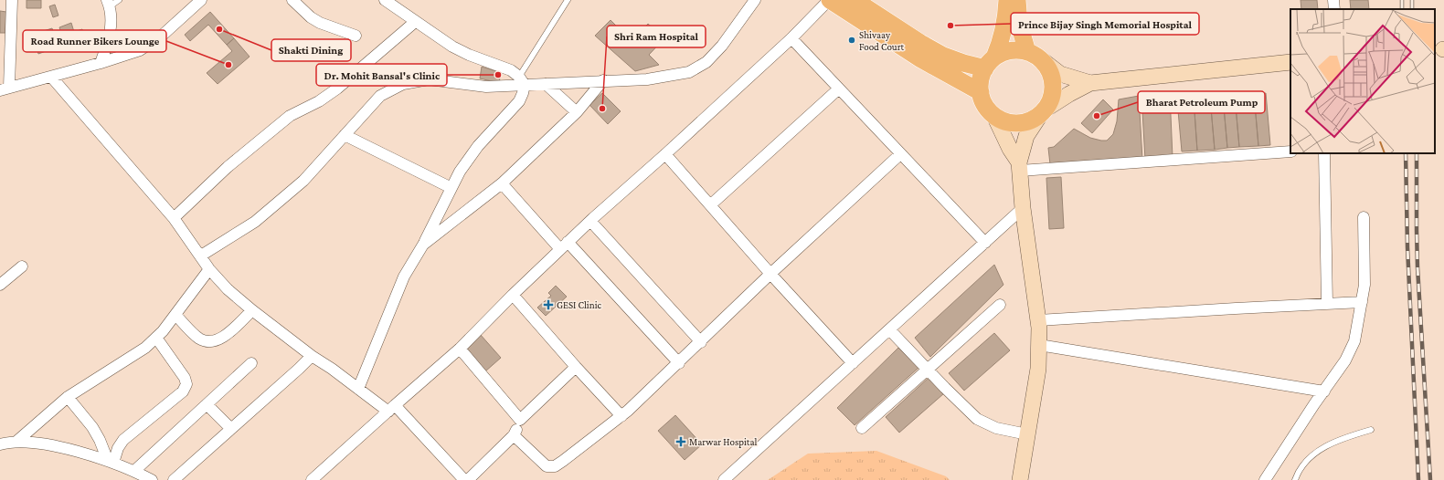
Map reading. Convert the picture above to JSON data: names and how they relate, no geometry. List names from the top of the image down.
{
  "places": {
    "other": [
      "Prince Bijay Singh Memorial Hospital",
      "Shakti Dining",
      "Shivaay Food Court",
      "Road Runner Bikers Lounge",
      "Dr. Mohit Bansal's Clinic",
      "Shri Ram Hospital",
      "Bharat Petroleum Pump"
    ],
    "health": ["GESI Clinic", "Marwar Hospital"]
  }
}
